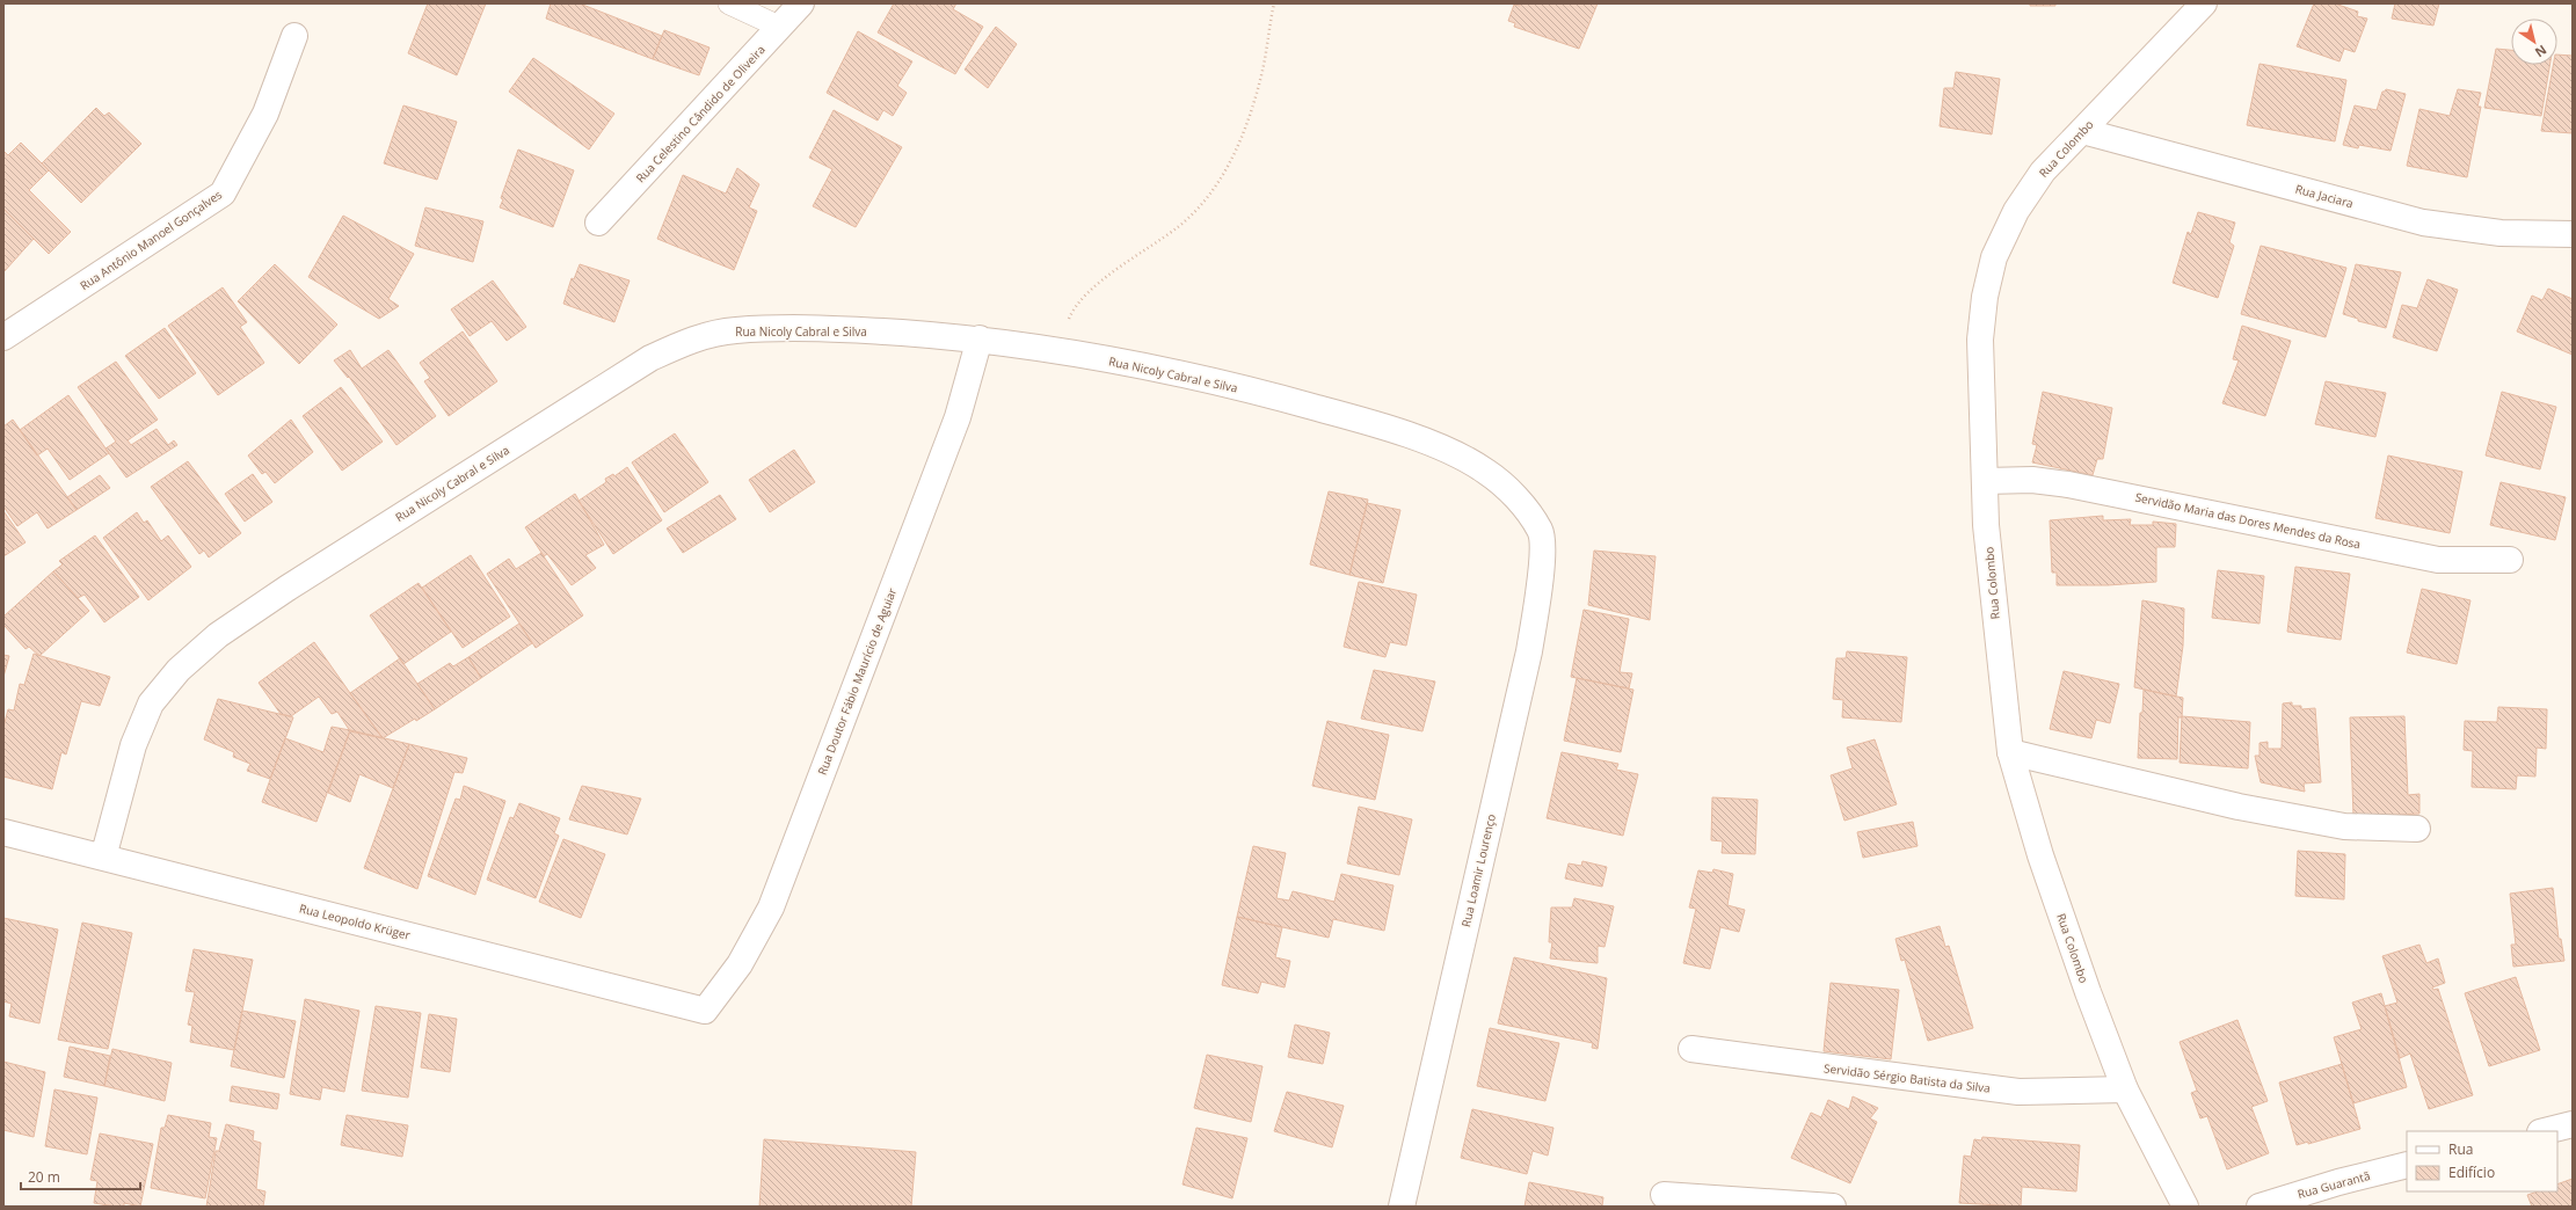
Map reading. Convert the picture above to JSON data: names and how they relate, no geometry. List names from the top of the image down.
{
  "streets": {
    "street": [
      "Rua Celestino Cândido de Oliveira",
      "Rua Colombo",
      "Rua Jaciara",
      "Rua Antônio Manoel Gonçalves",
      "Rua Nicoly Cabral e Silva",
      "Servidão Maria das Dores Mendes da Rosa",
      "Rua Doutor Fábio Maurício de Aguiar",
      "Rua Loamir Lourenço",
      "Rua Leopoldo Krüger",
      "Servidão Sérgio Batista da Silva",
      "Rua Guarantã"
    ]
  },
  "crossings": [
    ["Rua Colombo", "Rua Jaciara"],
    ["Rua Colombo", "Servidão Maria das Dores Mendes da Rosa"],
    ["Rua Colombo", "Servidão Sérgio Batista da Silva"],
    ["Rua Nicoly Cabral e Silva", "Rua Doutor Fábio Maurício de Aguiar"],
    ["Rua Nicoly Cabral e Silva", "Rua Loamir Lourenço"],
    ["Rua Nicoly Cabral e Silva", "Rua Leopoldo Krüger"],
    ["Rua Doutor Fábio Maurício de Aguiar", "Rua Leopoldo Krüger"]
  ],
  "legend": ["Rua", "Edifício"],
  "scale_bar": "20 m",
  "north": "bottom right"
}
